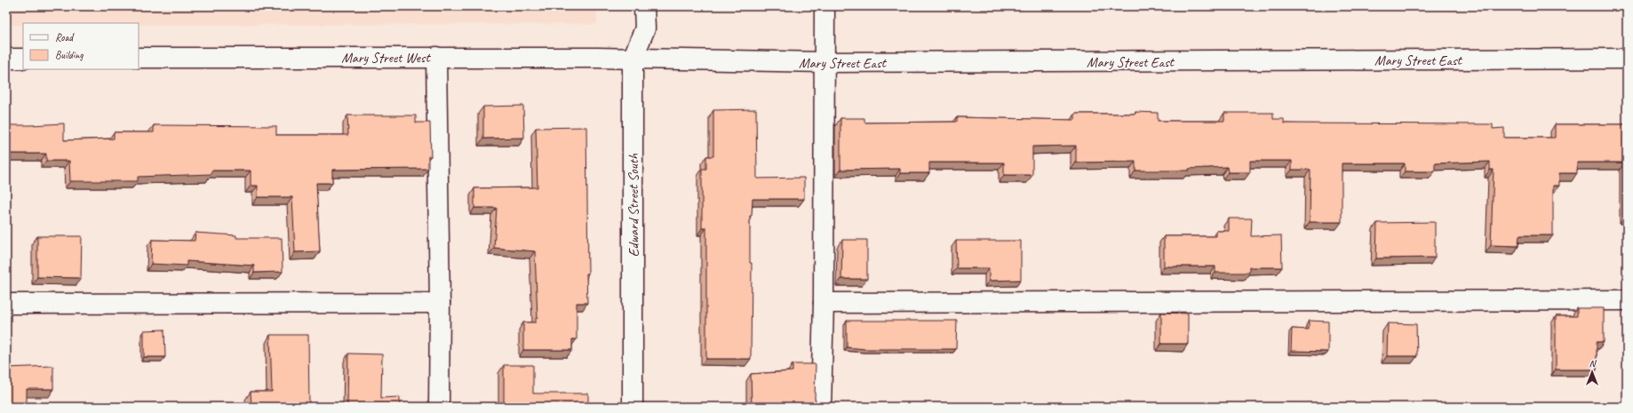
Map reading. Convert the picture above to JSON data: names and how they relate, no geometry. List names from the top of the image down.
{
  "streets": {
    "street": ["Mary Street West", "Mary Street East", "Edward Street South"]
  },
  "crossings": [
    ["Mary Street West", "Mary Street East"],
    ["Mary Street West", "Edward Street South"],
    ["Mary Street East", "Edward Street South"]
  ],
  "legend": ["Road", "Building"],
  "north": "top"
}
